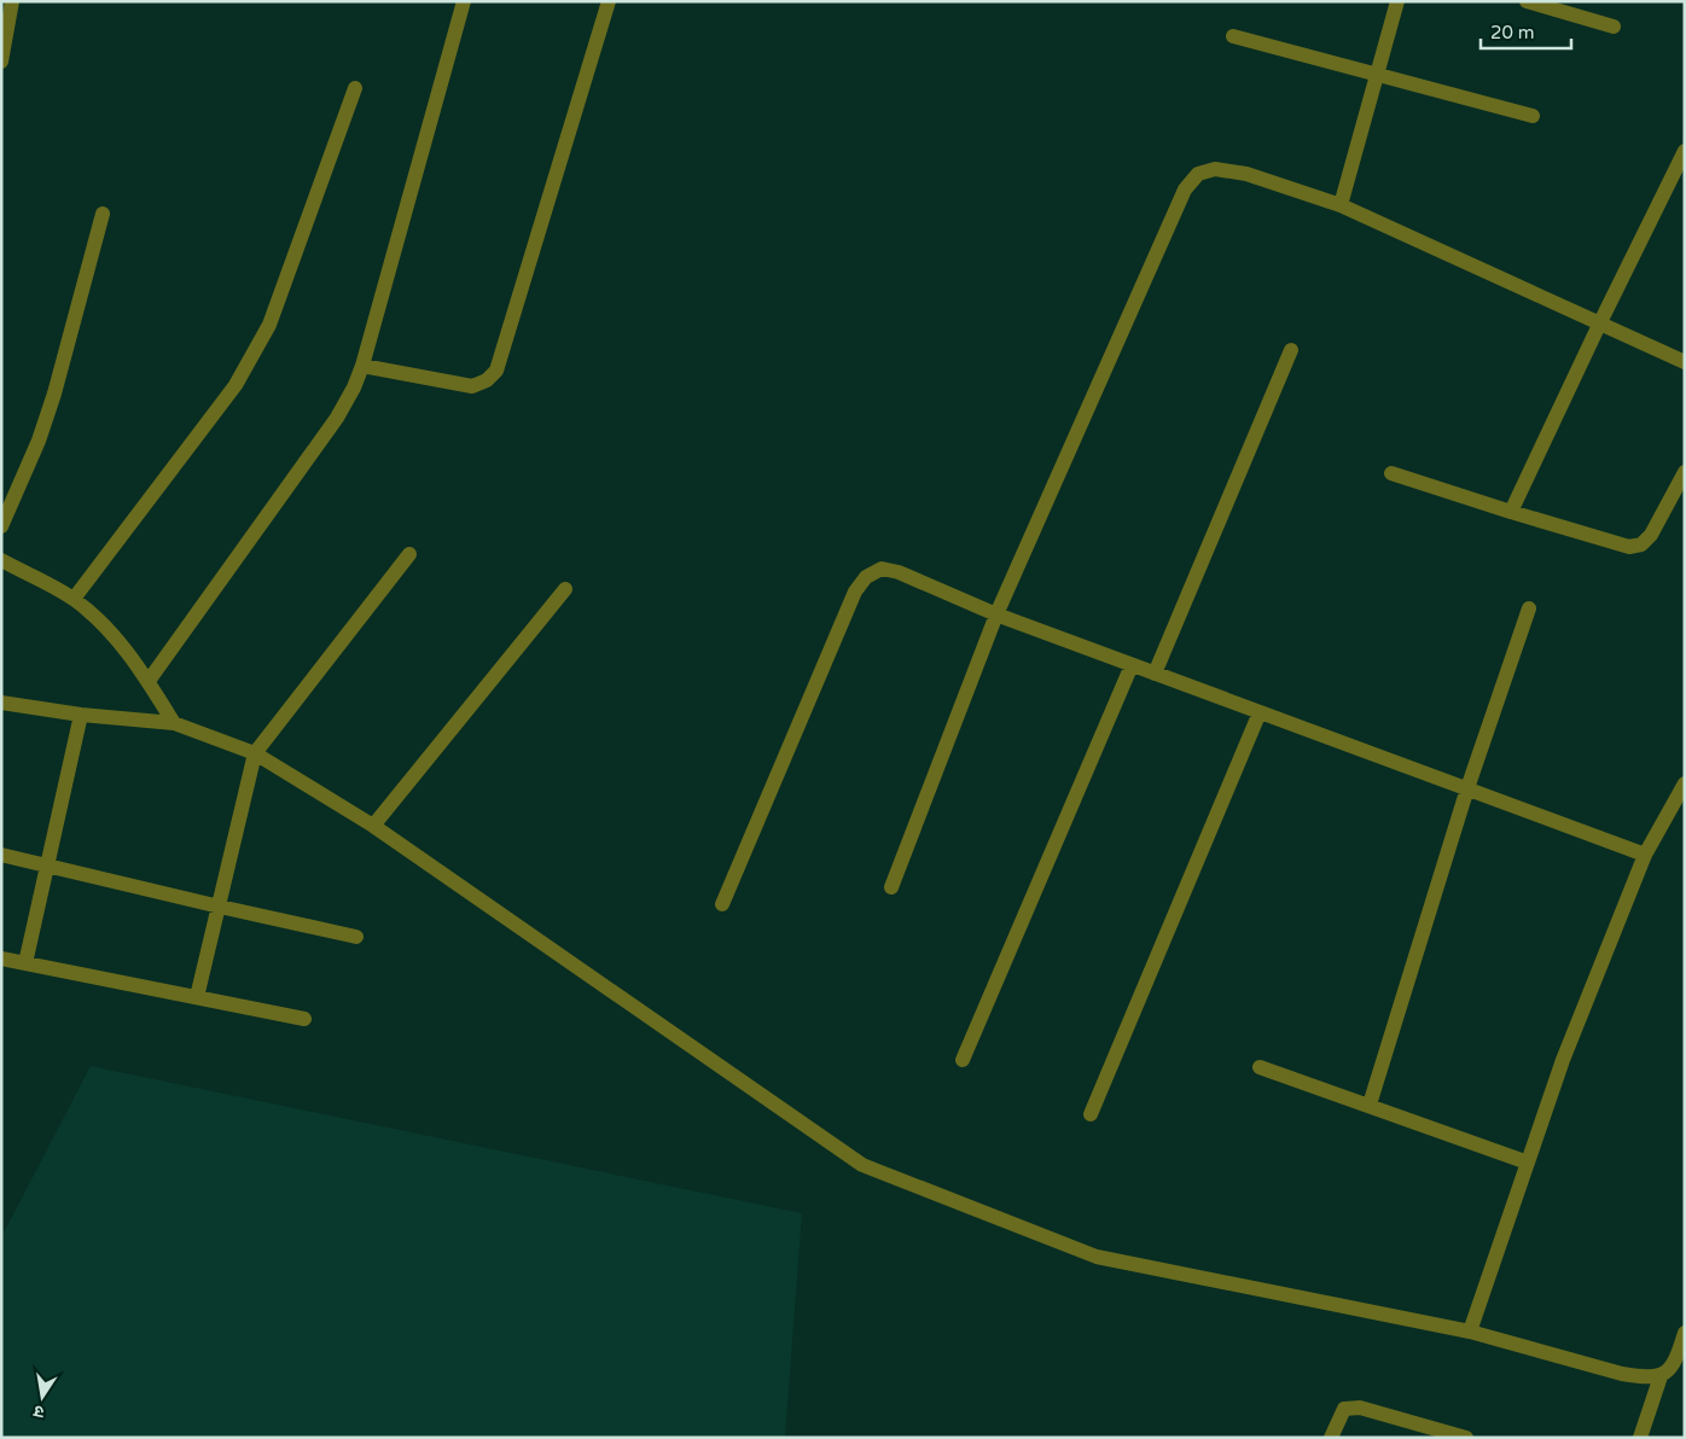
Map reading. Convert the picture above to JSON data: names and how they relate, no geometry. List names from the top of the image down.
{
  "scale_bar": "20 m",
  "north": "bottom"
}
